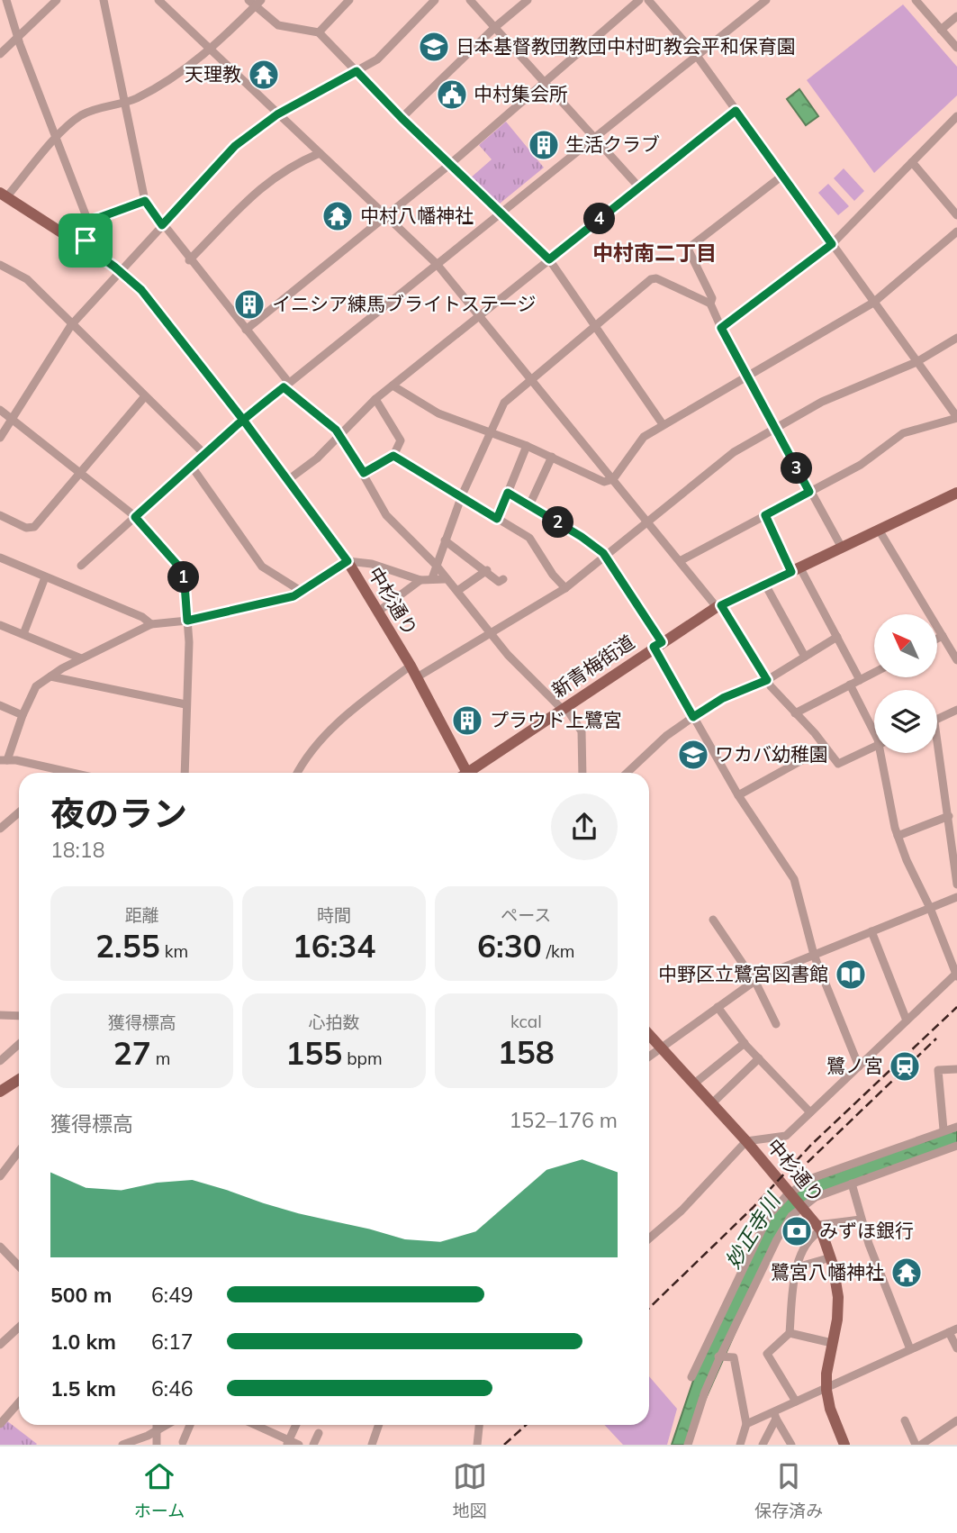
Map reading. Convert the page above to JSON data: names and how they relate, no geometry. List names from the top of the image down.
{
  "streets": {
    "main road": ["中杉通り", "新青梅街道"]
  },
  "districts": ["中村南二丁目"],
  "water": ["妙正寺川"],
  "places": {
    "school or university": ["日本基督教団教団中村町教会平和保育園", "ワカバ幼稚園"],
    "temple": ["天理教", "中村八幡神社", "鷺宮八幡神社"],
    "public building": ["中村集会所"],
    "building": ["生活クラブ", "イニシア練馬ブライトステージ", "プラウド上鷺宮"],
    "library": ["中野区立鷺宮図書館"],
    "station": ["鷺ノ宮"],
    "bank": ["みずほ銀行"]
  },
  "north": "top left",
  "page": {
    "pins": [
      "4",
      "3",
      "2",
      "1"
    ],
    "heading": ["夜のラン", "18:18"],
    "stats": [
      ["距離", "2.55 km"],
      ["時間", "16:34"],
      ["ペース", "6:30 /km"],
      ["獲得標高", "27 m"],
      ["心拍数", "155 bpm"],
      ["kcal", "158"]
    ],
    "chart": ["獲得標高", "152–176 m"],
    "list": [
      {
        "name": "500 m",
        "note": "6:49"
      },
      {
        "name": "1.0 km",
        "note": "6:17"
      },
      {
        "name": "1.5 km",
        "note": "6:46"
      }
    ],
    "tabs": ["ホーム", "地図", "保存済み"]
  }
}
